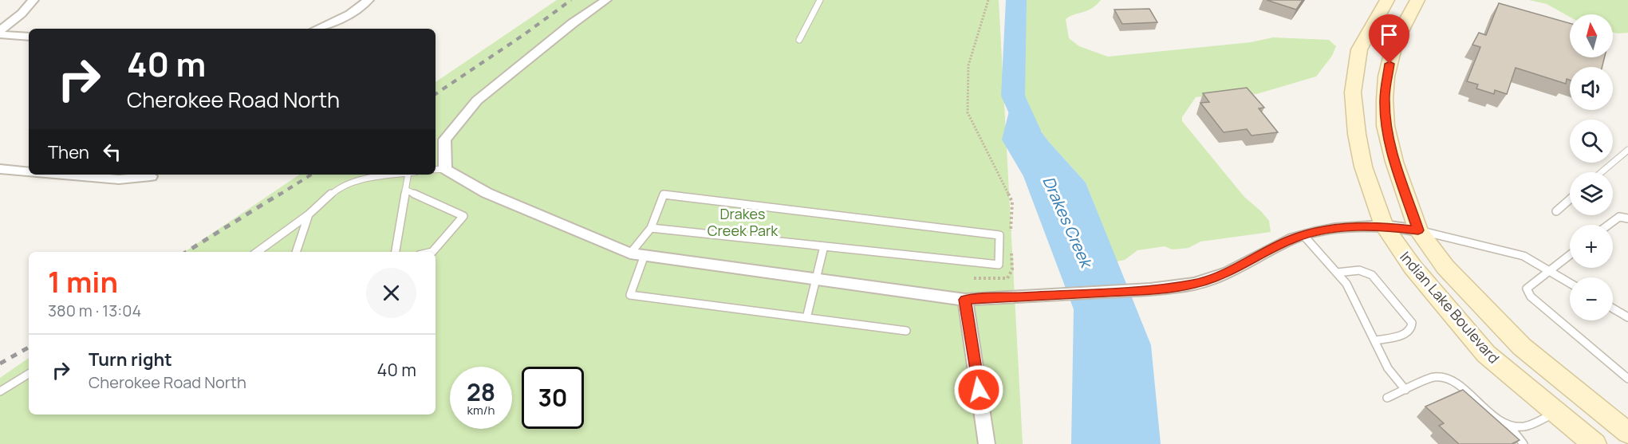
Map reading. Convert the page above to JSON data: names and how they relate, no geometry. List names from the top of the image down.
{
  "streets": {
    "main road": ["Indian Lake Boulevard"]
  },
  "water": ["Drakes Creek"],
  "parks": ["Drakes Creek Park"],
  "north": "top",
  "page": {
    "map_buttons": ["+", "−"],
    "turn": ["40 m", "Cherokee Road North"],
    "then": "Then",
    "heading": ["1 min", "380 m · 13:04"],
    "list": [
      {
        "name": "Turn right",
        "note": "Cherokee Road North",
        "value": "40 m"
      }
    ],
    "speed": "28 km/h",
    "limit": "30"
  }
}
